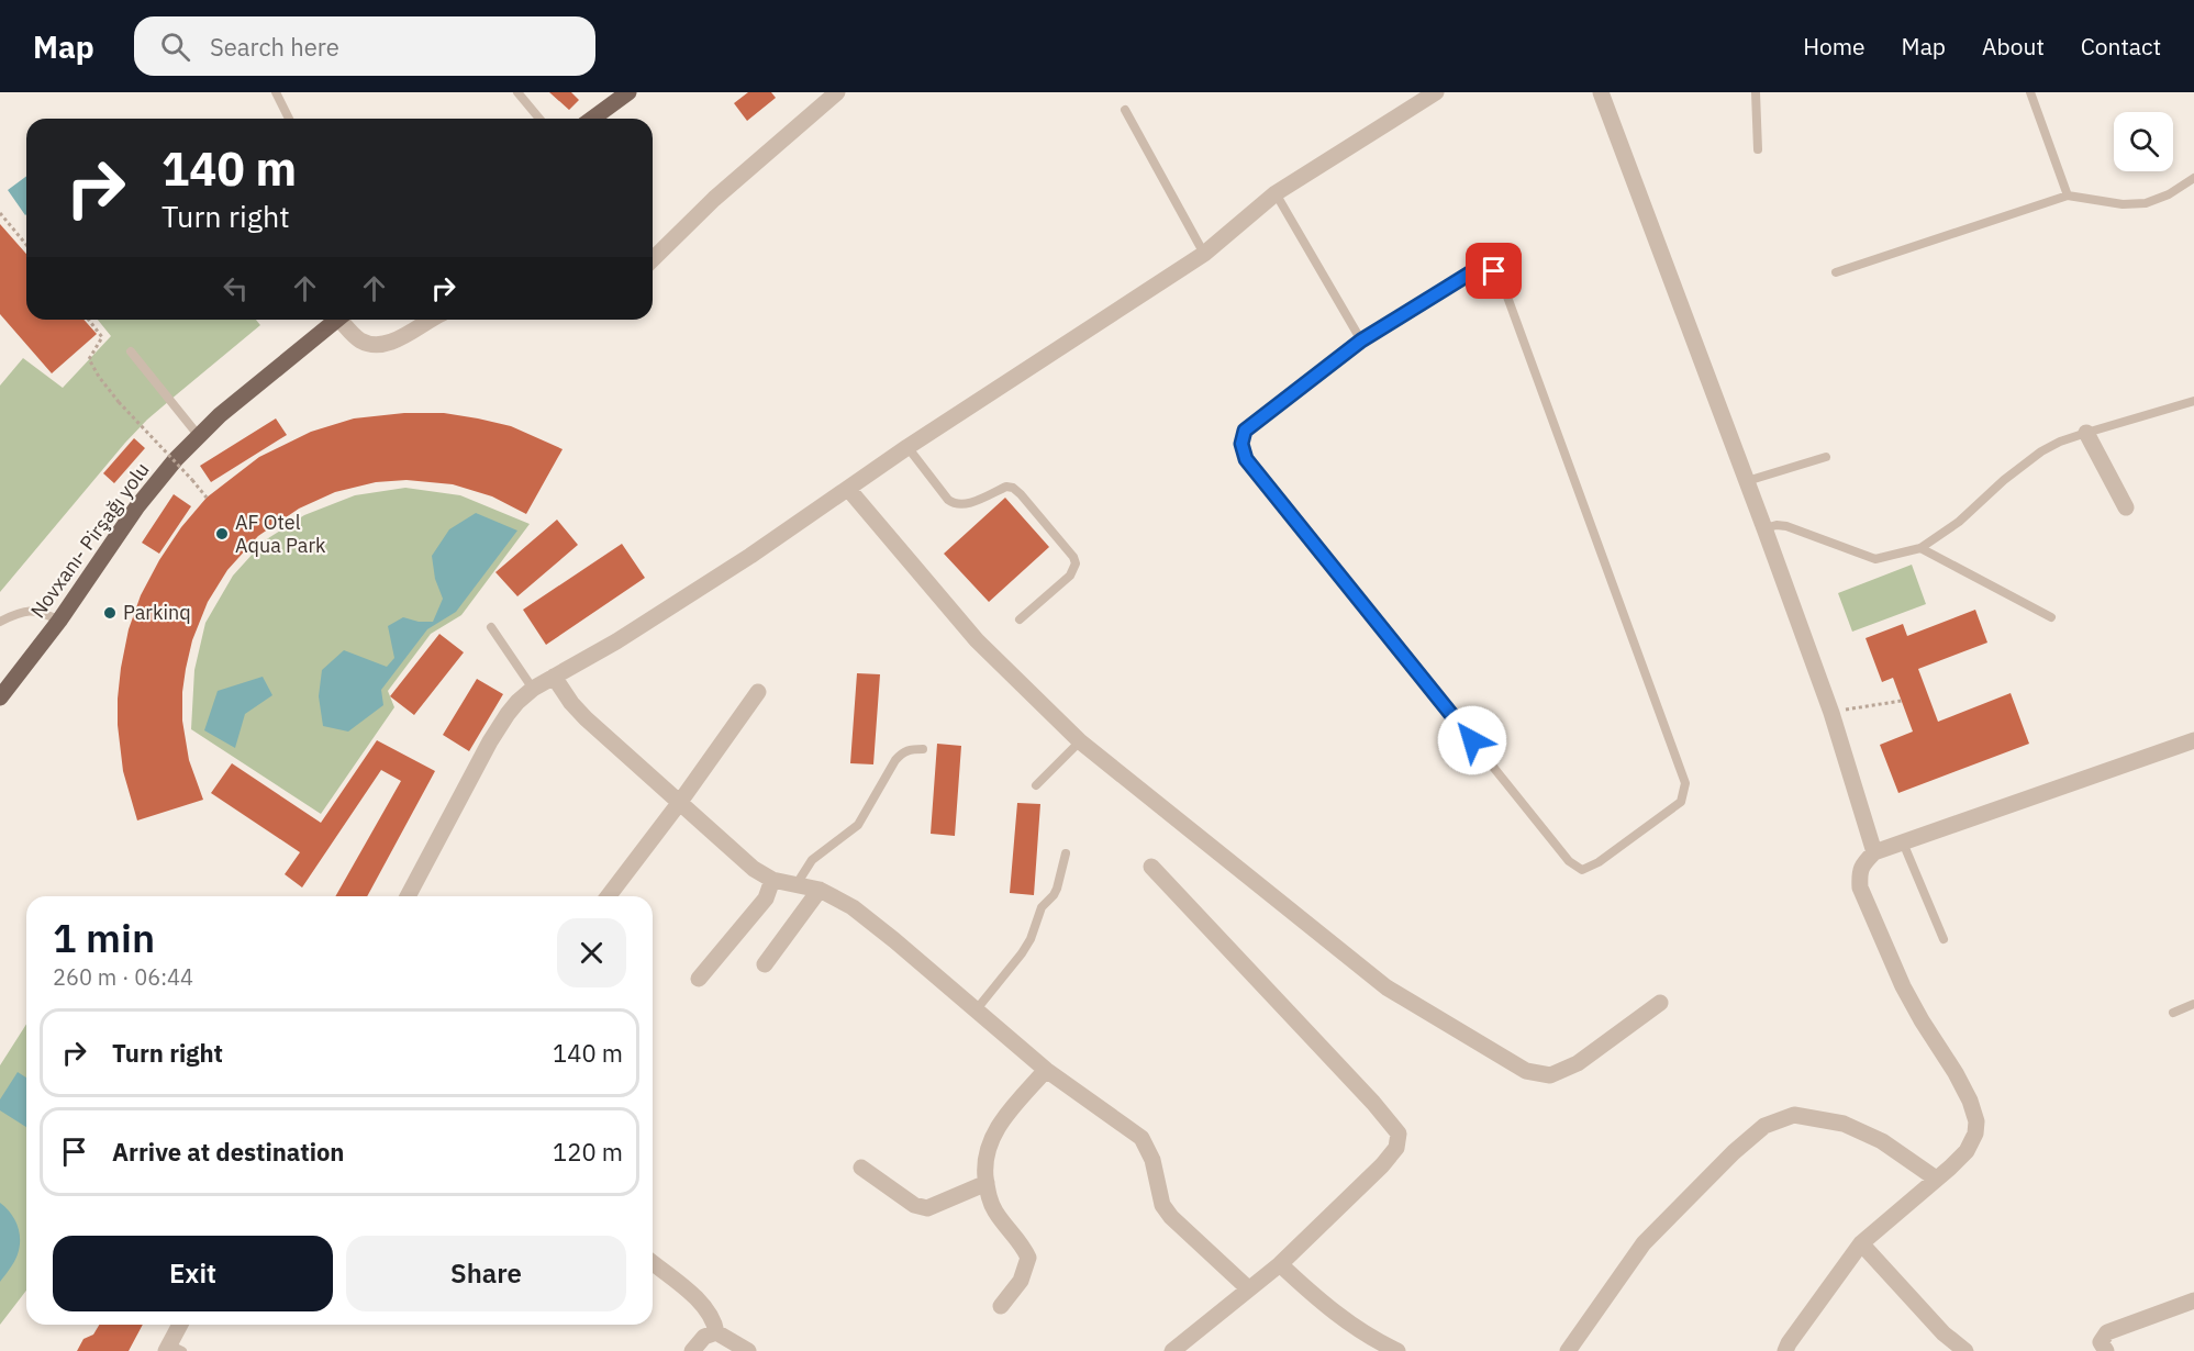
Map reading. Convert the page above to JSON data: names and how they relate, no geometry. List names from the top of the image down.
{
  "streets": {
    "main road": ["Novxanı- Pirşağı yolu"]
  },
  "places": ["AF Otel Aqua Park", "Parkinq"],
  "page": {
    "header": "Map",
    "search": "Search here",
    "nav": [
      "Home",
      "Map",
      "About",
      "Contact"
    ],
    "turn": ["140 m", "Turn right"],
    "heading": ["1 min", "260 m · 06:44"],
    "list": [
      {
        "name": "Turn right",
        "value": "140 m"
      },
      {
        "name": "Arrive at destination",
        "value": "120 m"
      }
    ],
    "buttons": ["Exit", "Share"]
  }
}
